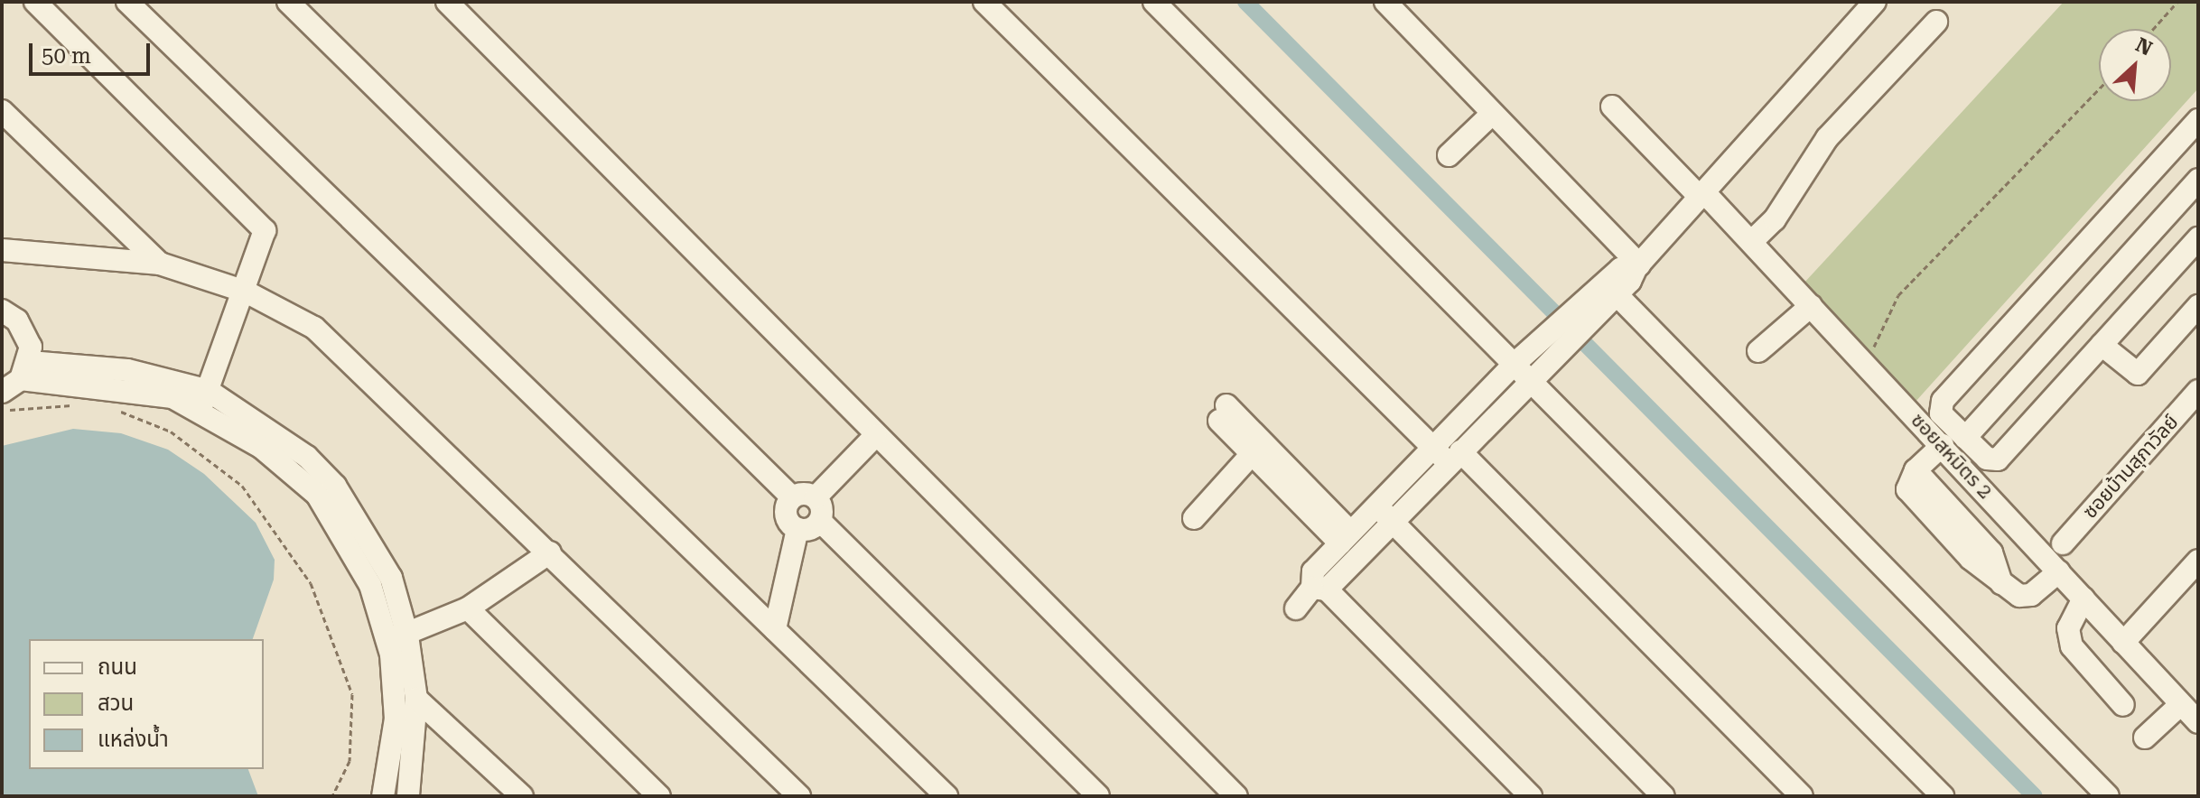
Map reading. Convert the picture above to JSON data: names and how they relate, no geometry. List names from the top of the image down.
{
  "streets": {
    "street": ["ซอยสหมิตร 2", "ซอยบ้านสุภาวัลย์"]
  },
  "legend": ["ถนน", "สวน", "แหล่งน้ำ"],
  "scale_bar": "50 m",
  "north": "top right"
}
